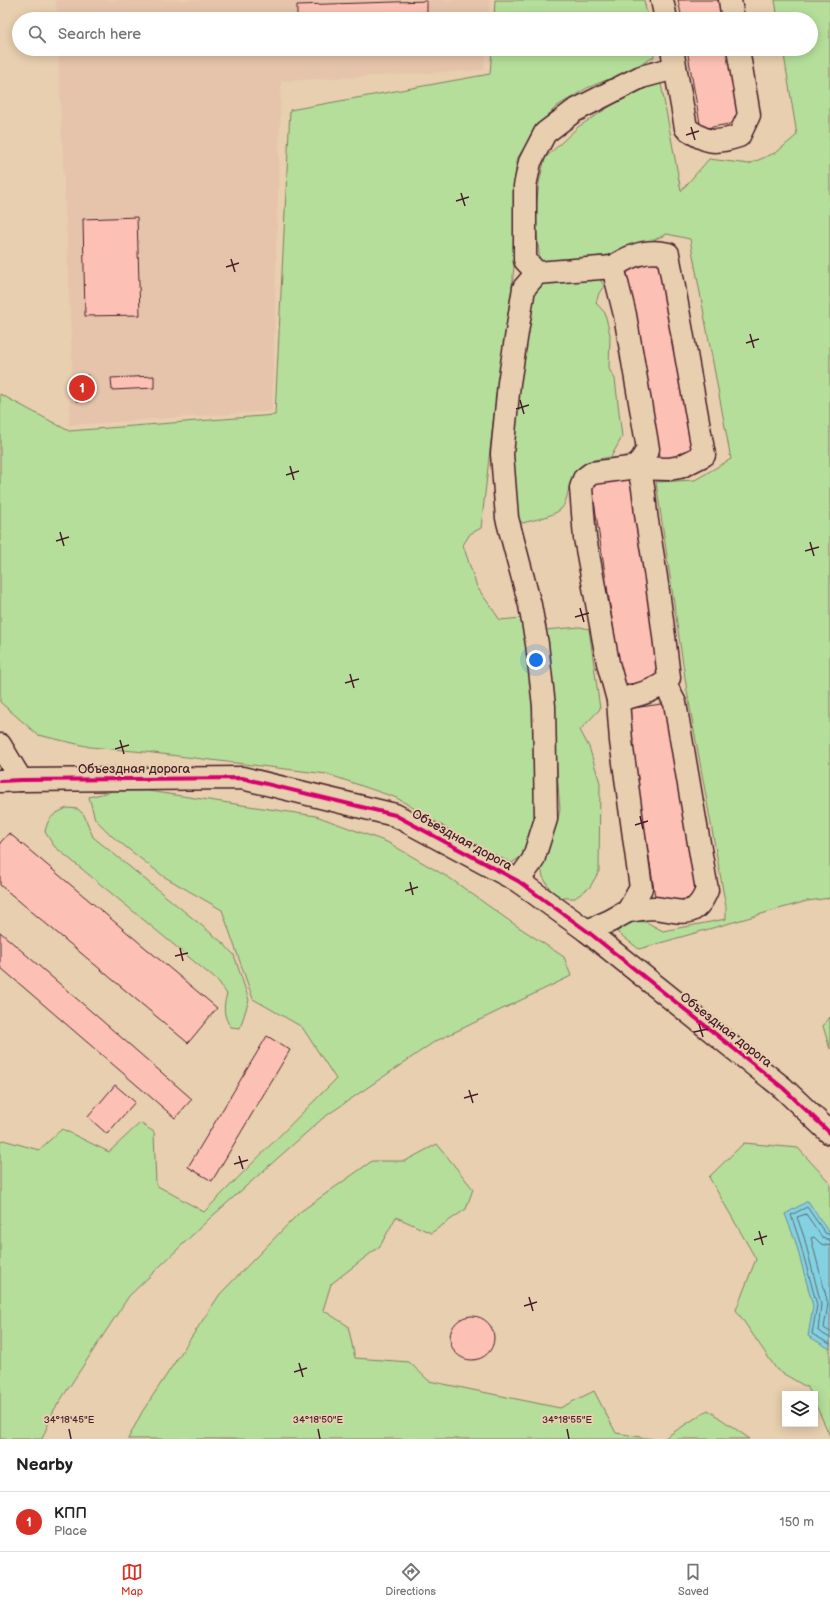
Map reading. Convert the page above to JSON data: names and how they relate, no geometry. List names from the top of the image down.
{
  "streets": {
    "street": ["Объездная дорога"]
  },
  "page": {
    "search": "Search here",
    "pins": "1",
    "heading": "Nearby",
    "list": [
      {
        "mark": "1",
        "name": "КПП",
        "note": "Place",
        "value": "150 m"
      }
    ],
    "nav": ["Map", "Directions", "Saved"]
  },
  "coordinates": ["34°18'45\"E", "34°18'50\"E", "34°18'55\"E"]
}
